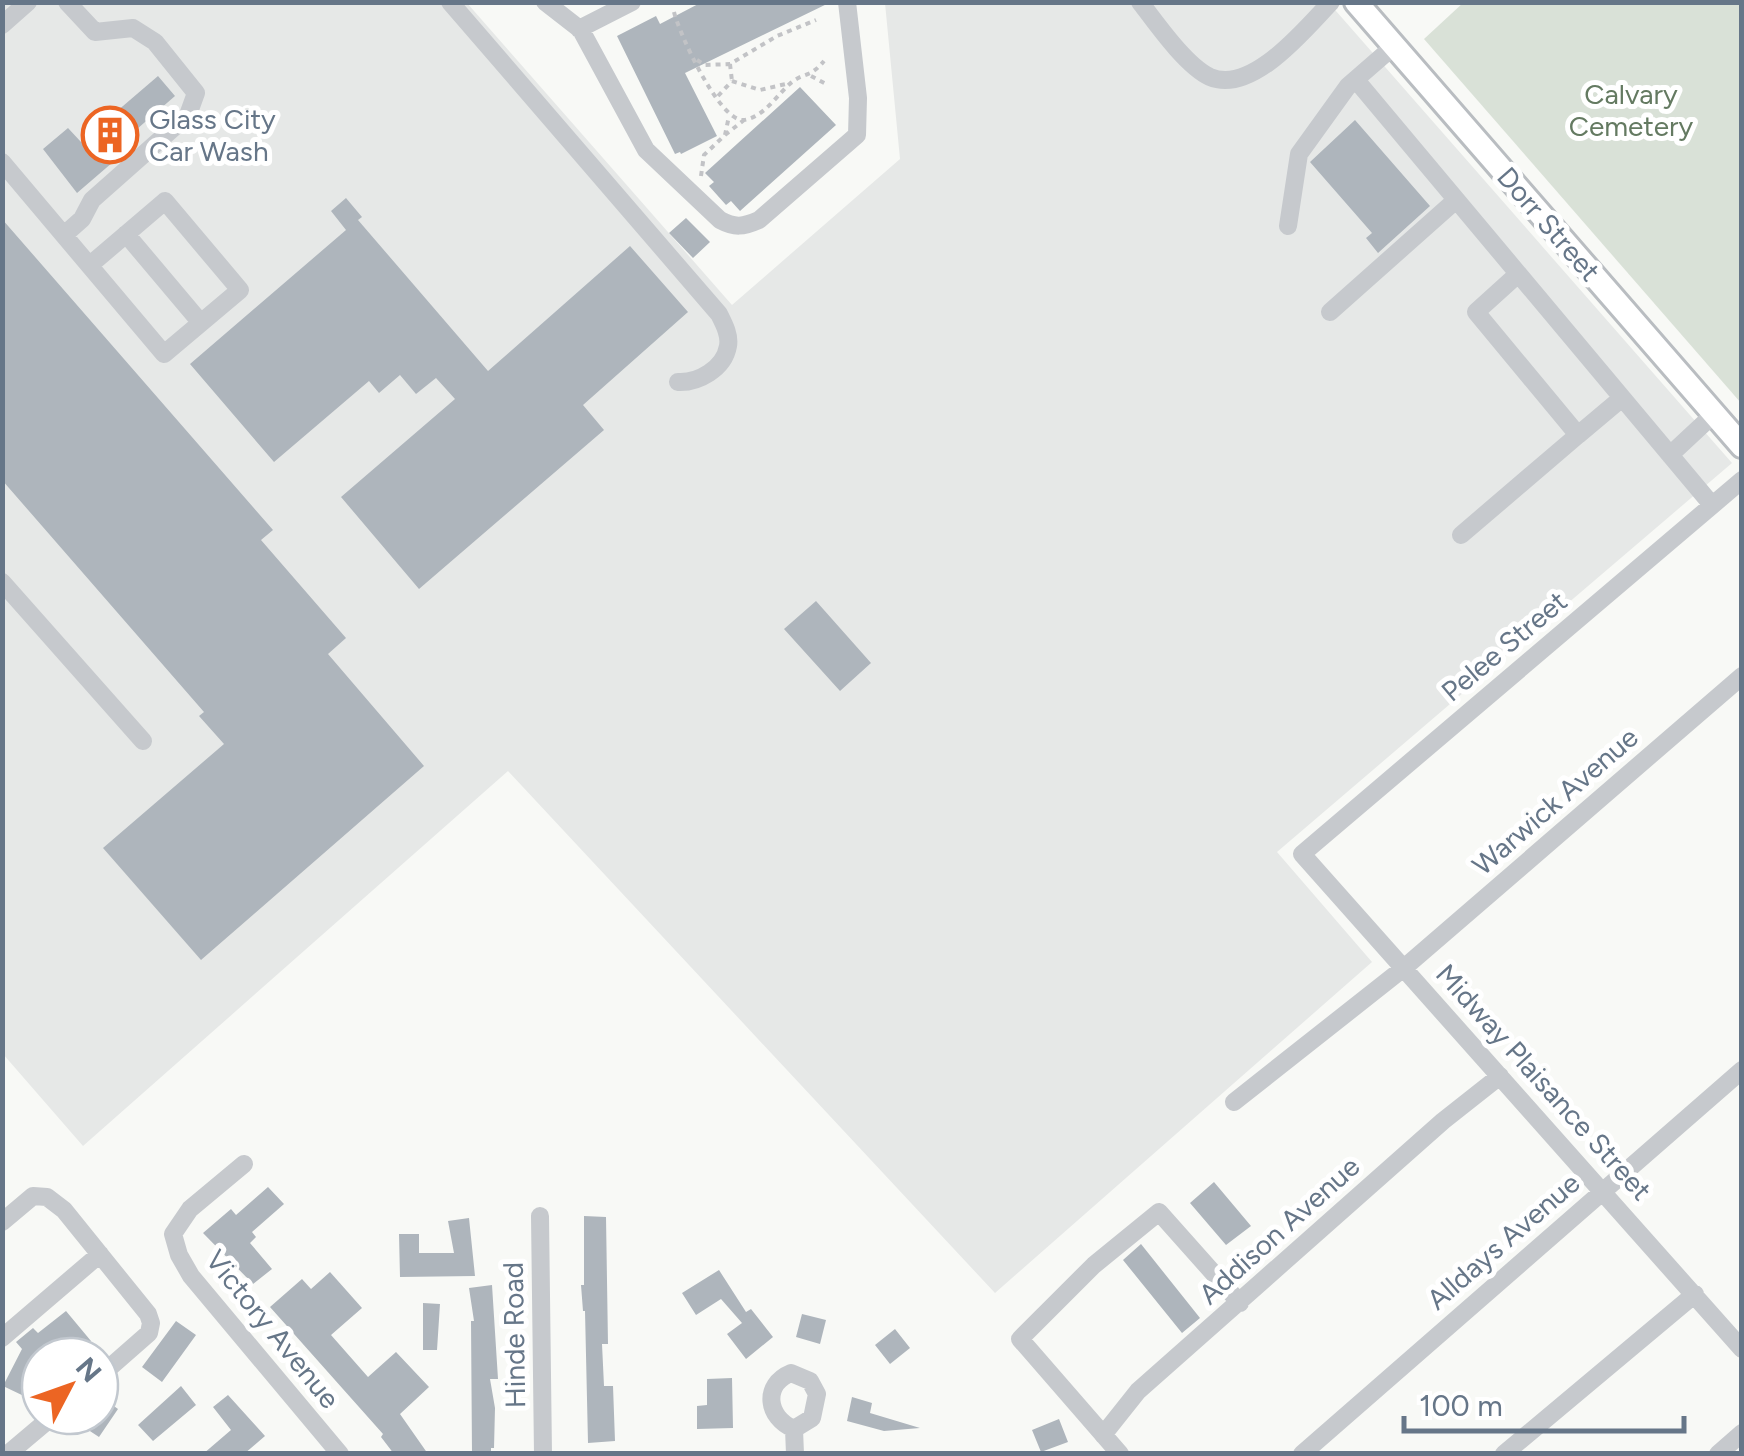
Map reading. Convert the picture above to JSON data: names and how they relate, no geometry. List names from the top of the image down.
{
  "streets": {
    "main road": ["Dorr Street"],
    "street": [
      "Pelee Street",
      "Warwick Avenue",
      "Midway Plaisance Street",
      "Addison Avenue",
      "Alldays Avenue",
      "Victory Avenue",
      "Hinde Road"
    ]
  },
  "crossings": [
    ["Pelee Street", "Midway Plaisance Street"],
    ["Warwick Avenue", "Midway Plaisance Street"],
    ["Midway Plaisance Street", "Addison Avenue"],
    ["Midway Plaisance Street", "Alldays Avenue"]
  ],
  "parks": ["Calvary Cemetery"],
  "places": {
    "building": ["Glass City Car Wash"]
  },
  "scale_bar": "100 m",
  "north": "top right"
}
